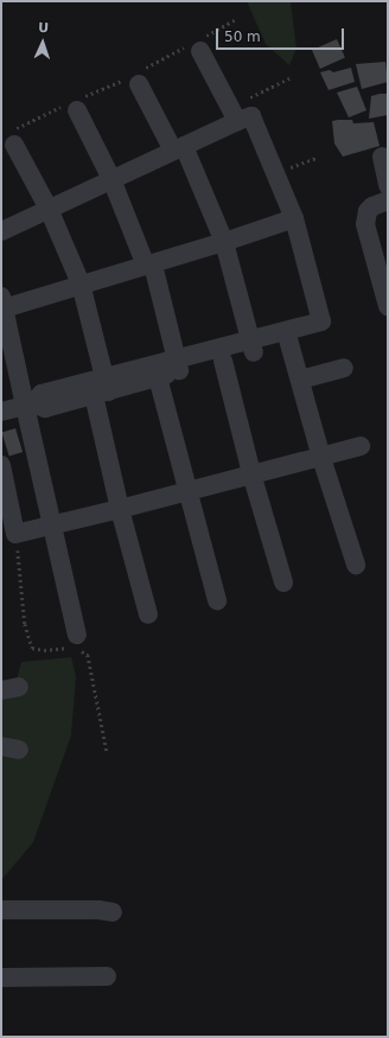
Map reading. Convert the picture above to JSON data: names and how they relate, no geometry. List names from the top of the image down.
{
  "scale_bar": "50 m",
  "north": "top"
}
